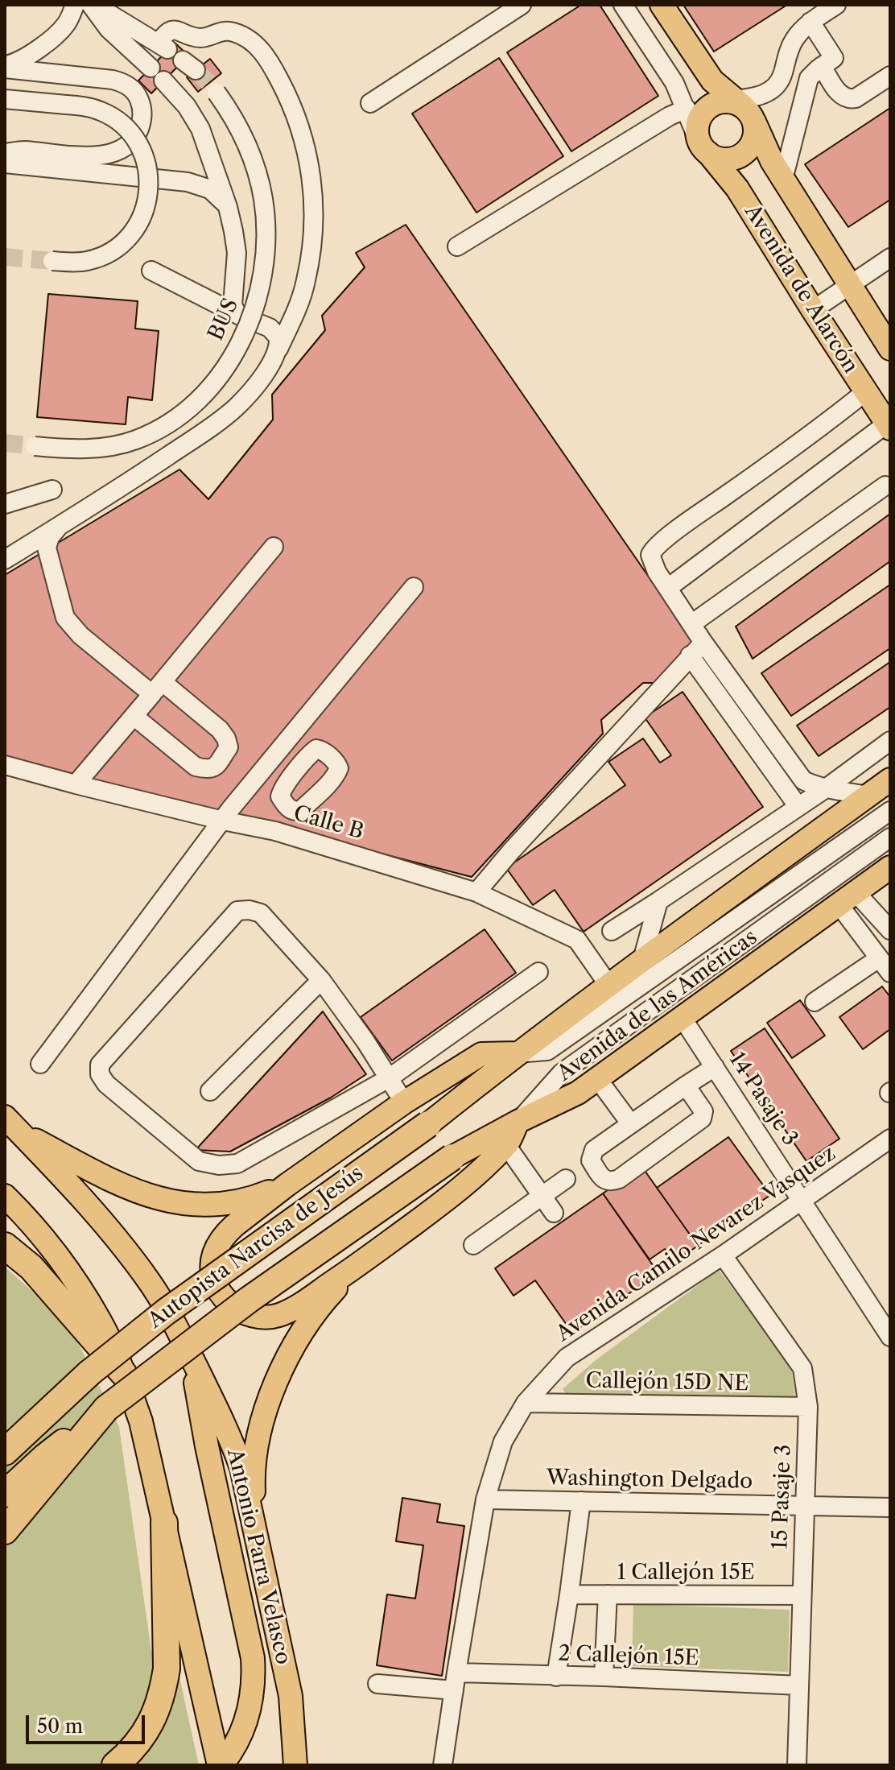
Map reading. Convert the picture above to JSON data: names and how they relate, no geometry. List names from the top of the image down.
{
  "streets": {
    "highway": ["Autopista Narcisa de Jesús"],
    "main road": ["Avenida de Alarcón", "Avenida de las Américas", "Antonio Parra Velasco"],
    "street": [
      "BUS",
      "Calle B",
      "14 Pasaje 3",
      "Avenida Camilo Nevarez Vasquez",
      "Callejón 15D NE",
      "Washington Delgado",
      "15 Pasaje 3",
      "1 Callejón 15E",
      "2 Callejón 15E"
    ]
  },
  "crossings": [
    ["Avenida de las Américas", "14 Pasaje 3"],
    ["Avenida de las Américas", "Autopista Narcisa de Jesús"],
    ["14 Pasaje 3", "Avenida Camilo Nevarez Vasquez"],
    ["Avenida Camilo Nevarez Vasquez", "Callejón 15D NE"],
    ["Avenida Camilo Nevarez Vasquez", "Washington Delgado"],
    ["Avenida Camilo Nevarez Vasquez", "15 Pasaje 3"],
    ["Avenida Camilo Nevarez Vasquez", "2 Callejón 15E"],
    ["Callejón 15D NE", "15 Pasaje 3"],
    ["Washington Delgado", "15 Pasaje 3"],
    ["15 Pasaje 3", "1 Callejón 15E"],
    ["15 Pasaje 3", "2 Callejón 15E"]
  ],
  "scale_bar": "50 m"
}
